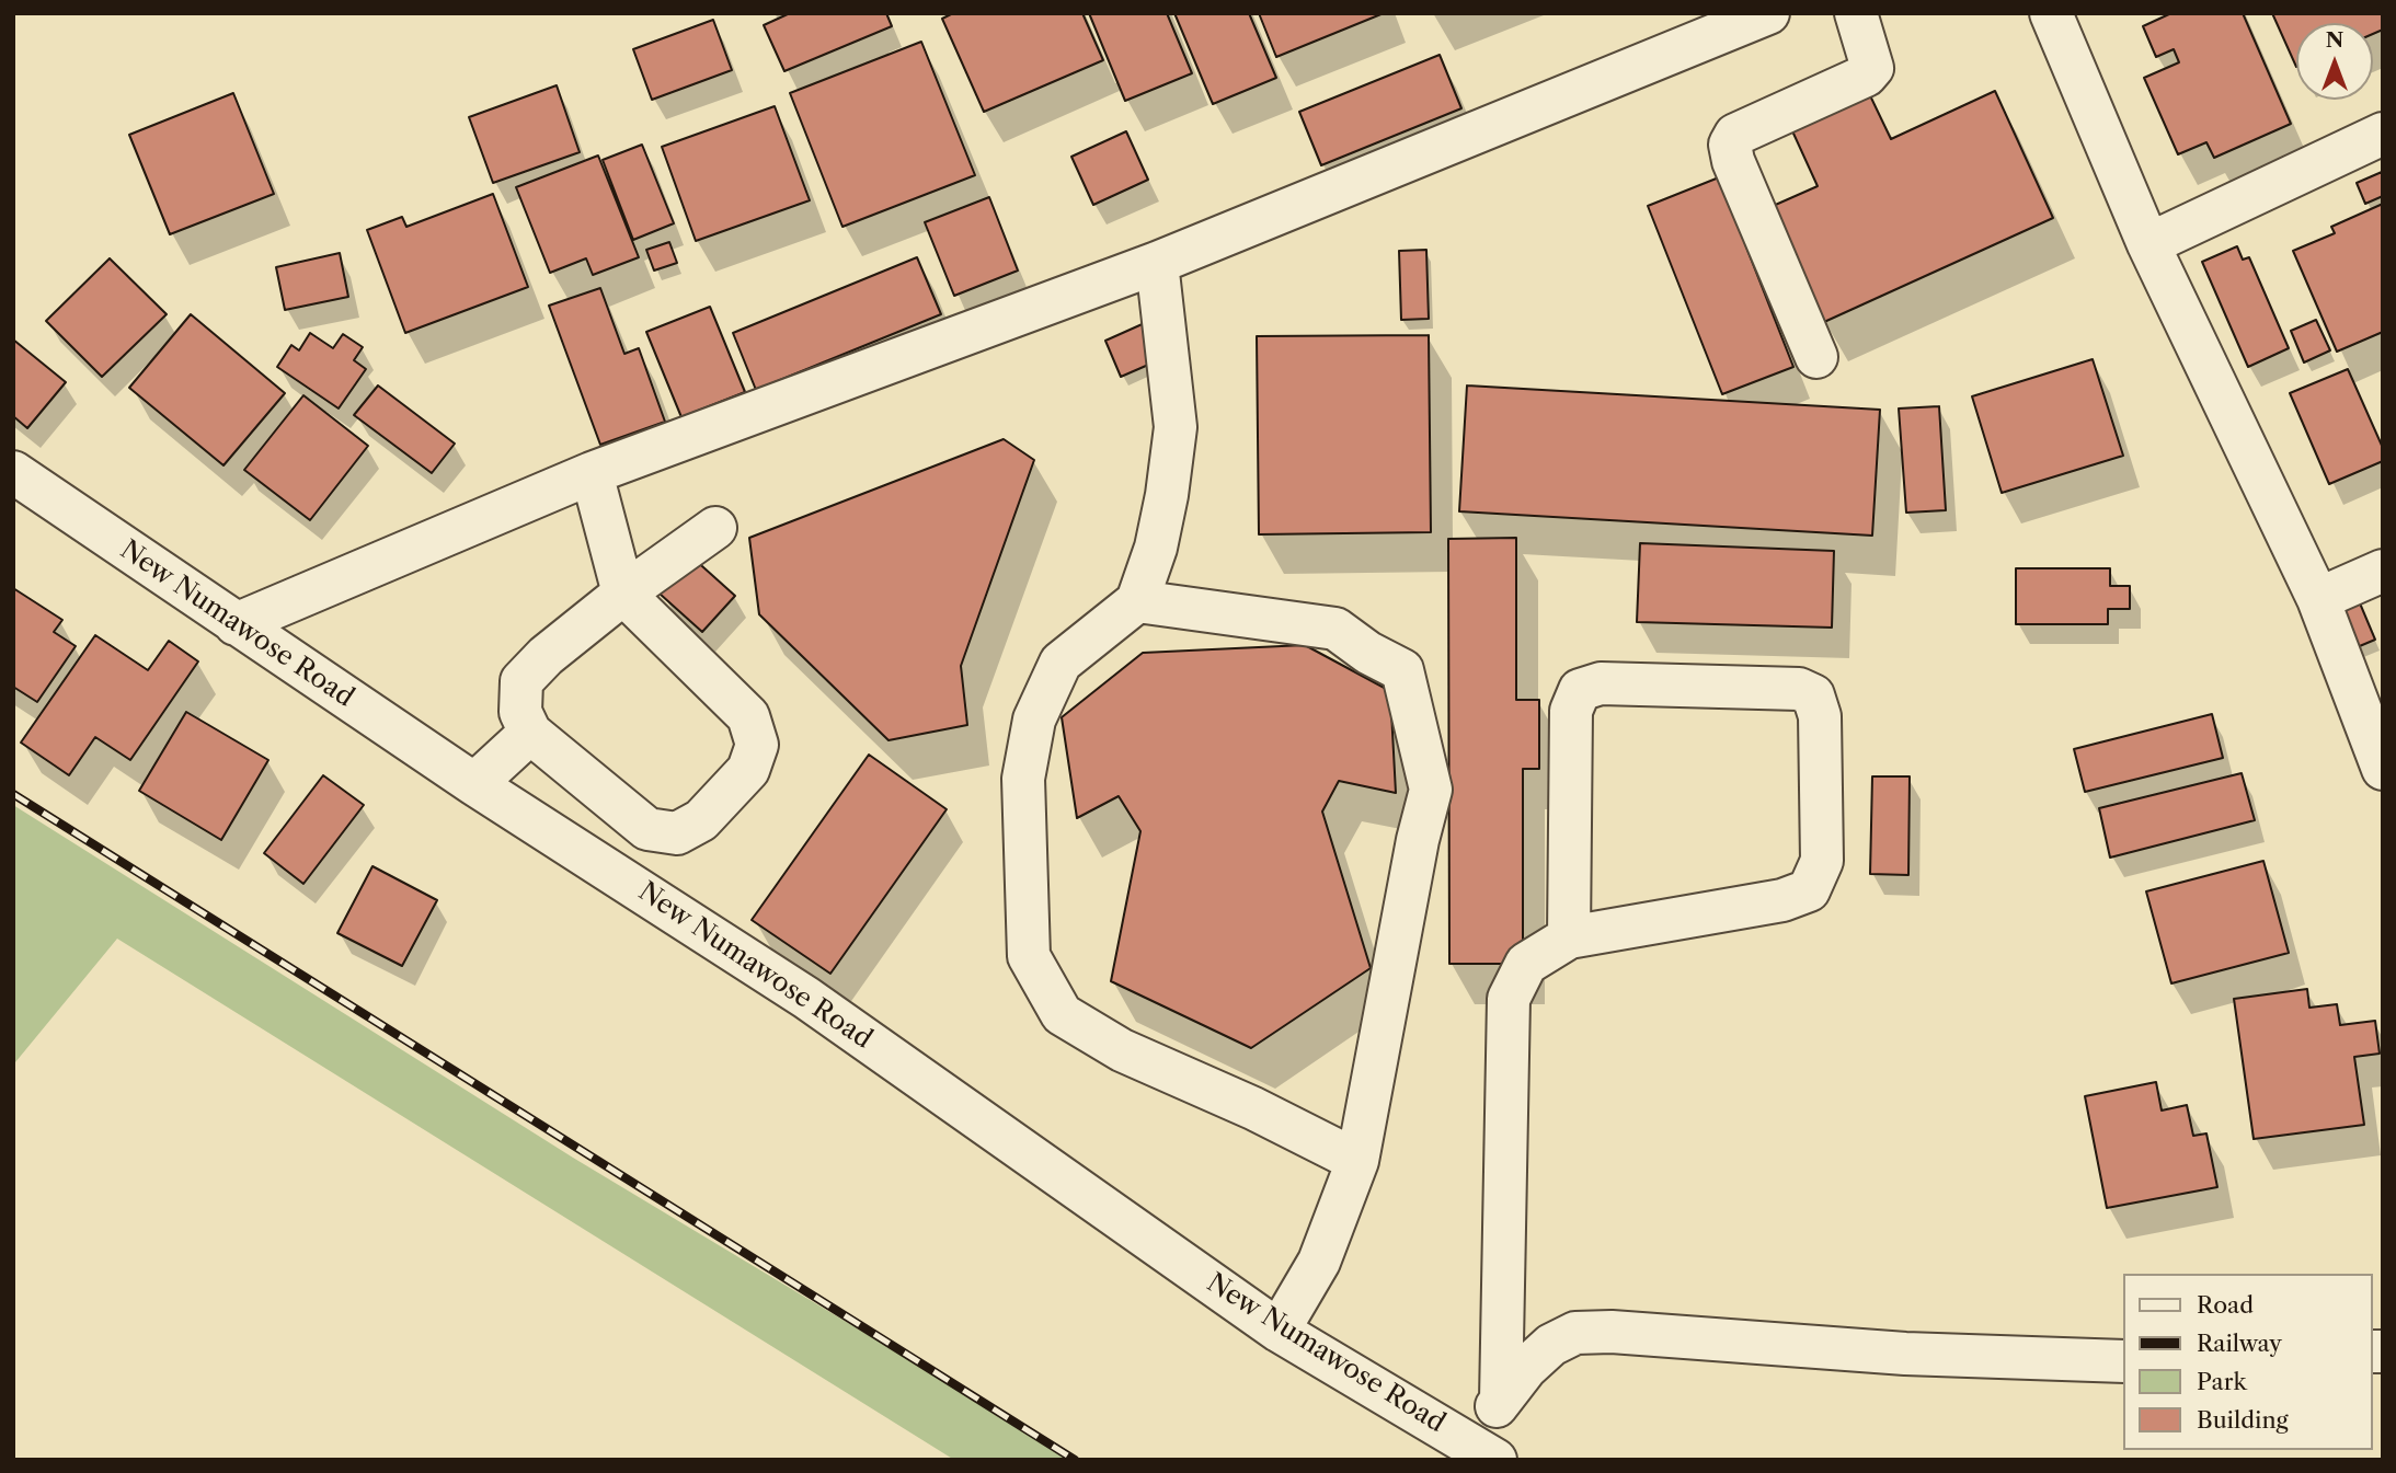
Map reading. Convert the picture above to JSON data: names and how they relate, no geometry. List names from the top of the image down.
{
  "streets": {
    "street": ["New Numawose Road"]
  },
  "legend": [
    "Road",
    "Railway",
    "Park",
    "Building"
  ],
  "north": "top"
}
